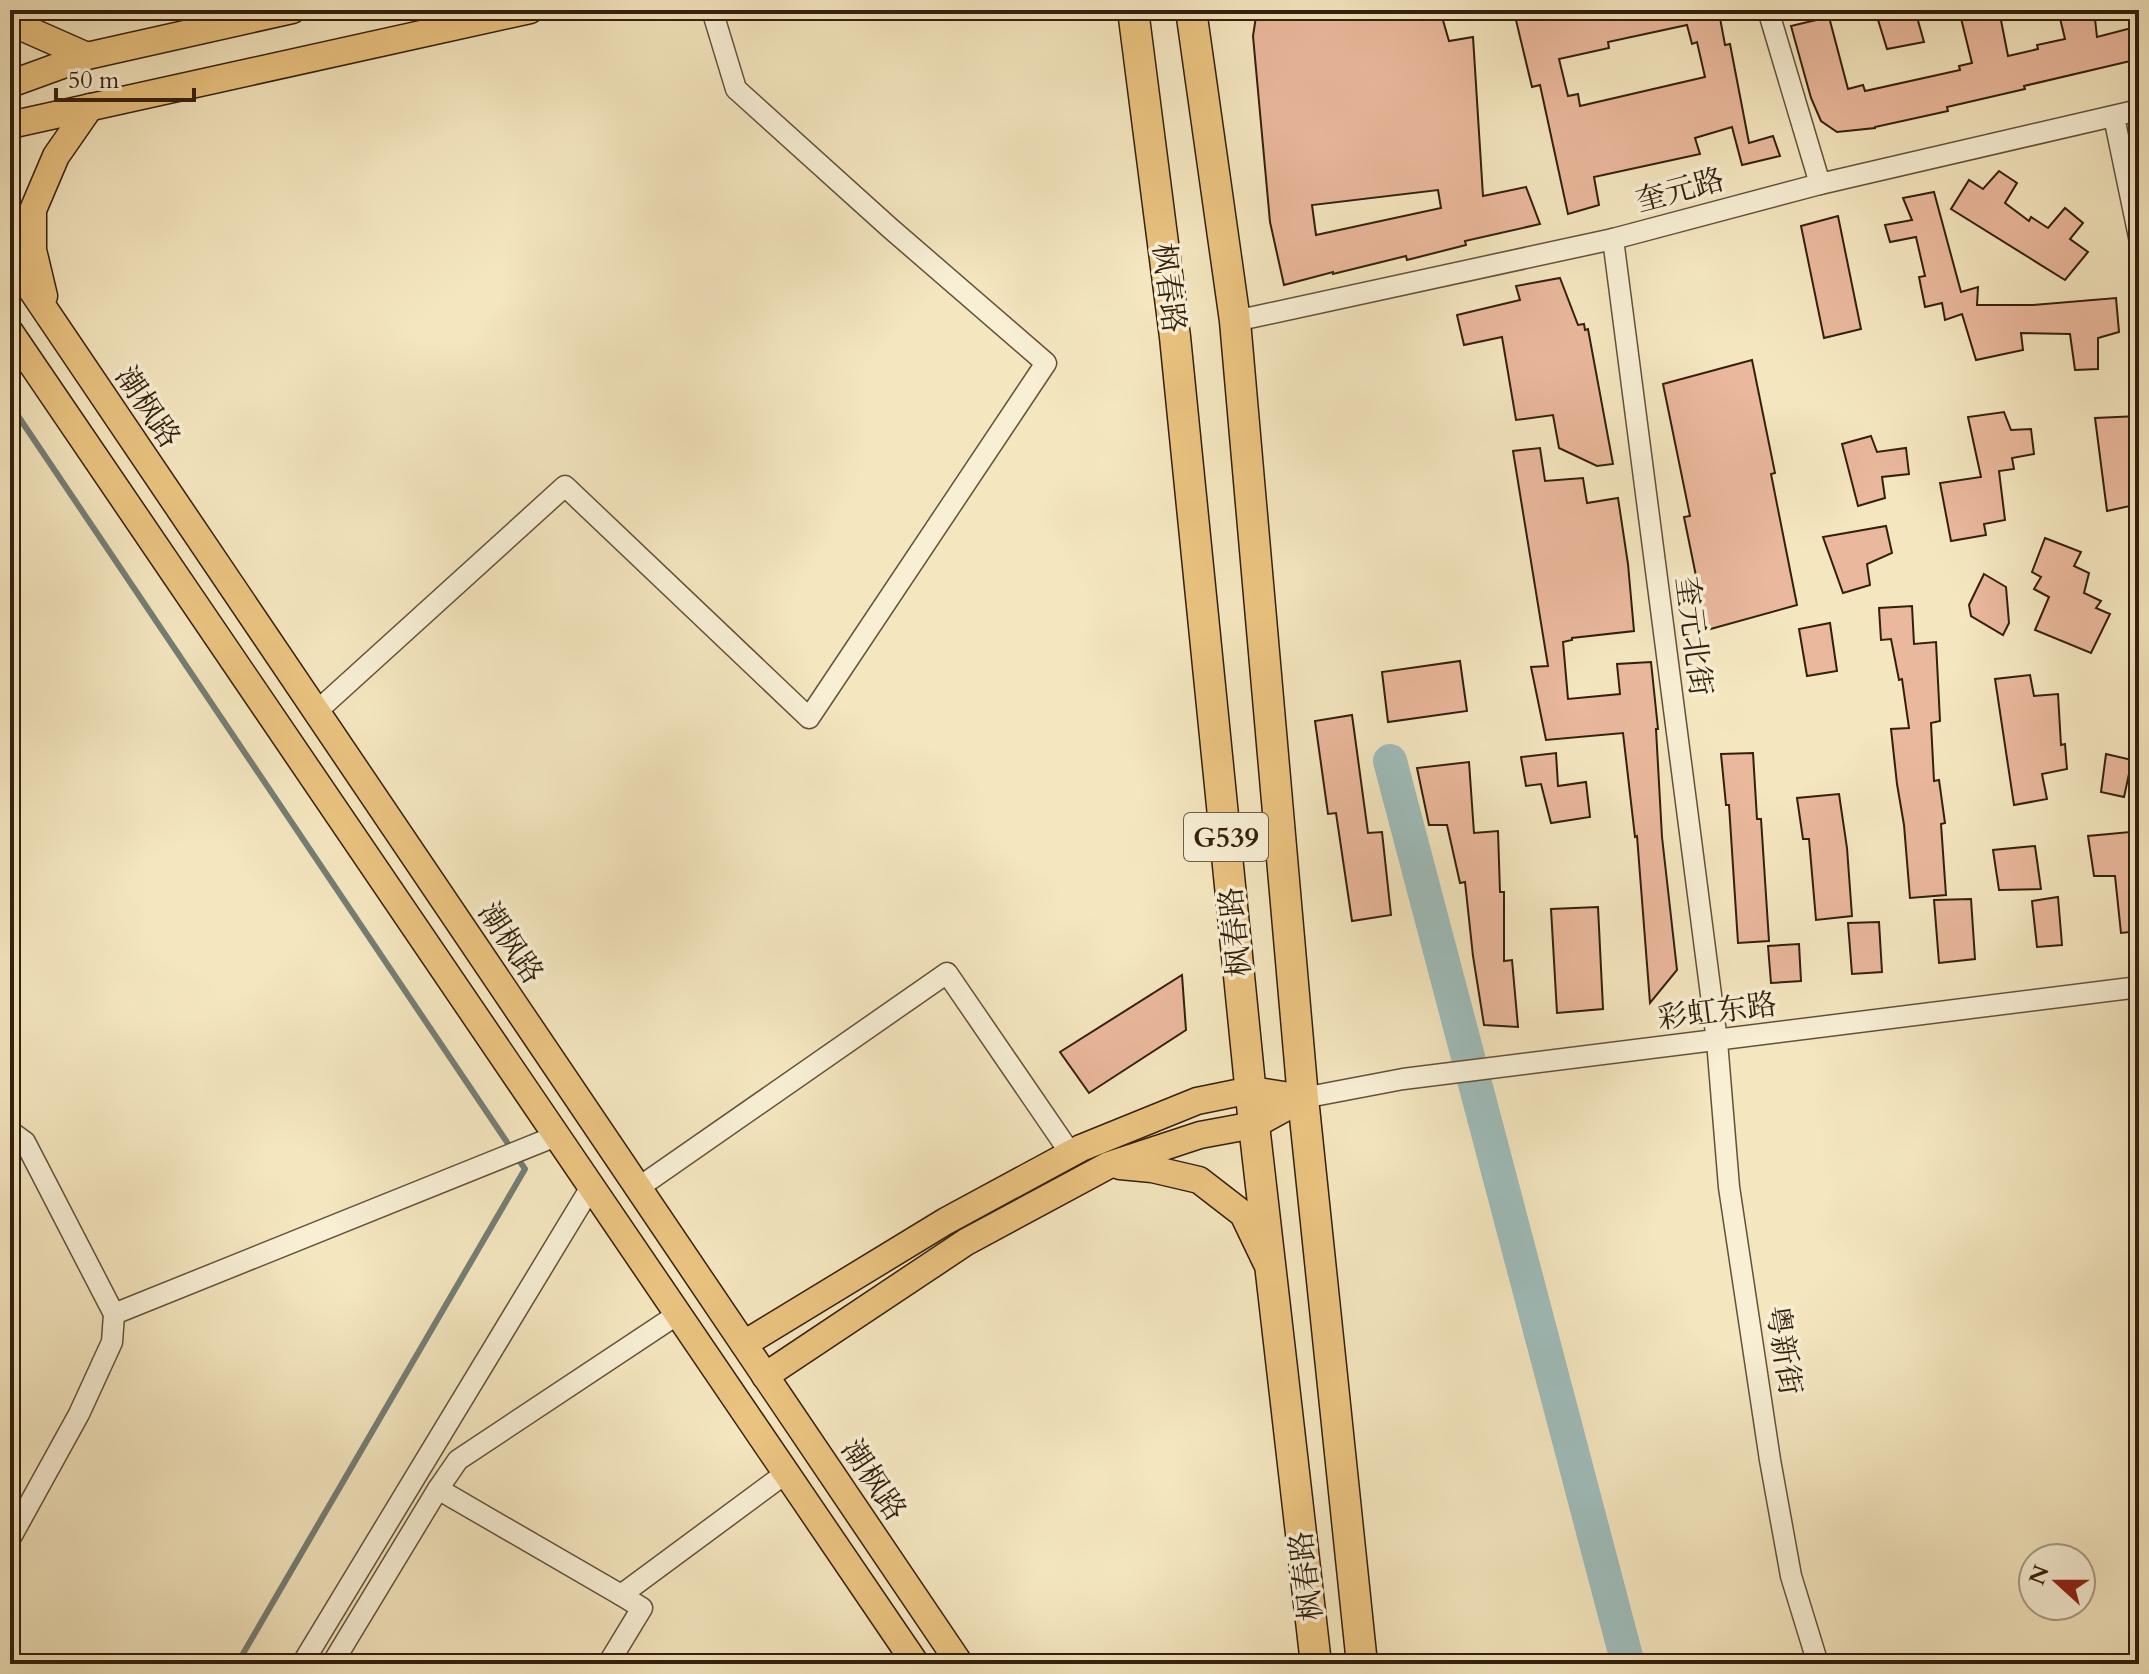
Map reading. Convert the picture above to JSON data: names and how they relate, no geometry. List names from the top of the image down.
{
  "streets": {
    "highway": ["枫春路", "G539"],
    "main road": ["潮枫路"],
    "street": [
      "奎元路",
      "奎元北街",
      "彩虹东路",
      "粤新街"
    ]
  },
  "crossings": [
    ["奎元路", "枫春路"],
    ["奎元路", "奎元北街"],
    ["枫春路", "彩虹东路"],
    ["奎元北街", "彩虹东路"],
    ["奎元北街", "粤新街"],
    ["彩虹东路", "粤新街"]
  ],
  "scale_bar": "50 m",
  "north": "left"
}
